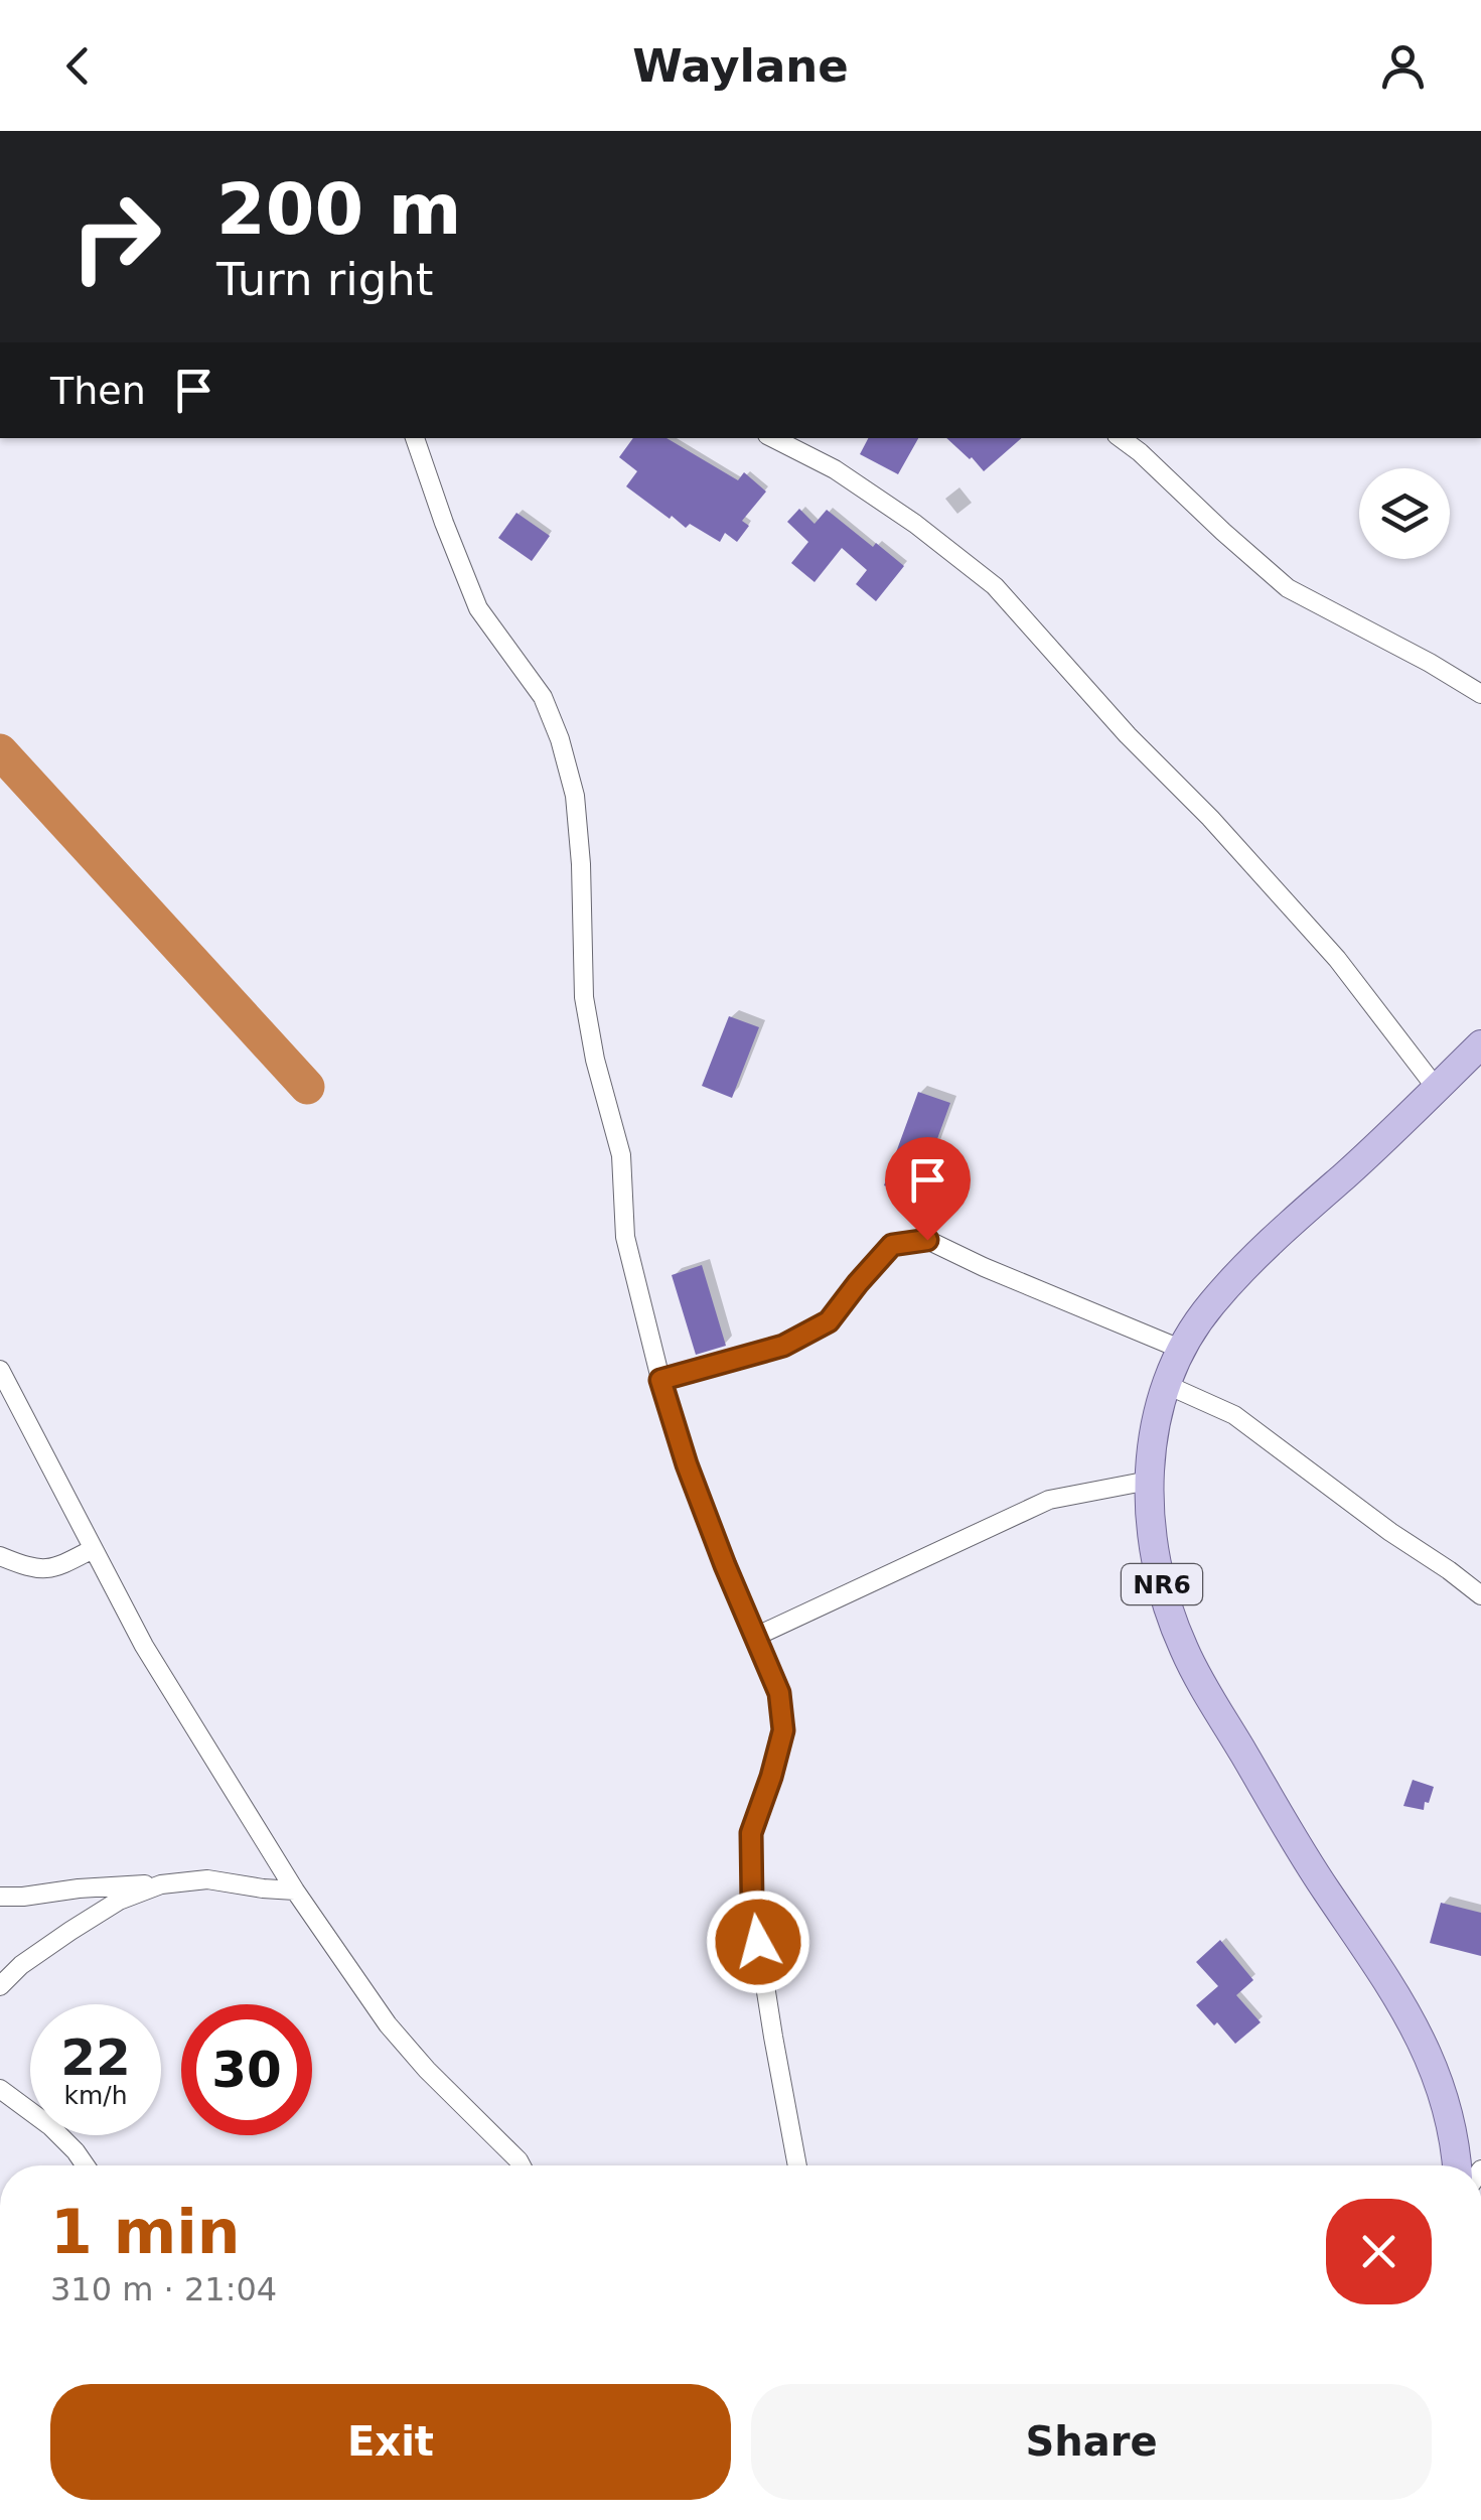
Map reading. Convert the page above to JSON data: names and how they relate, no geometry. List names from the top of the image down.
{
  "streets": {
    "main road": ["NR6"]
  },
  "page": {
    "header": "Waylane",
    "turn": ["200 m", "Turn right"],
    "then": "Then",
    "speed": "22 km/h",
    "limit": "30",
    "heading": ["1 min", "310 m · 21:04"],
    "buttons": ["Exit", "Share"]
  }
}
